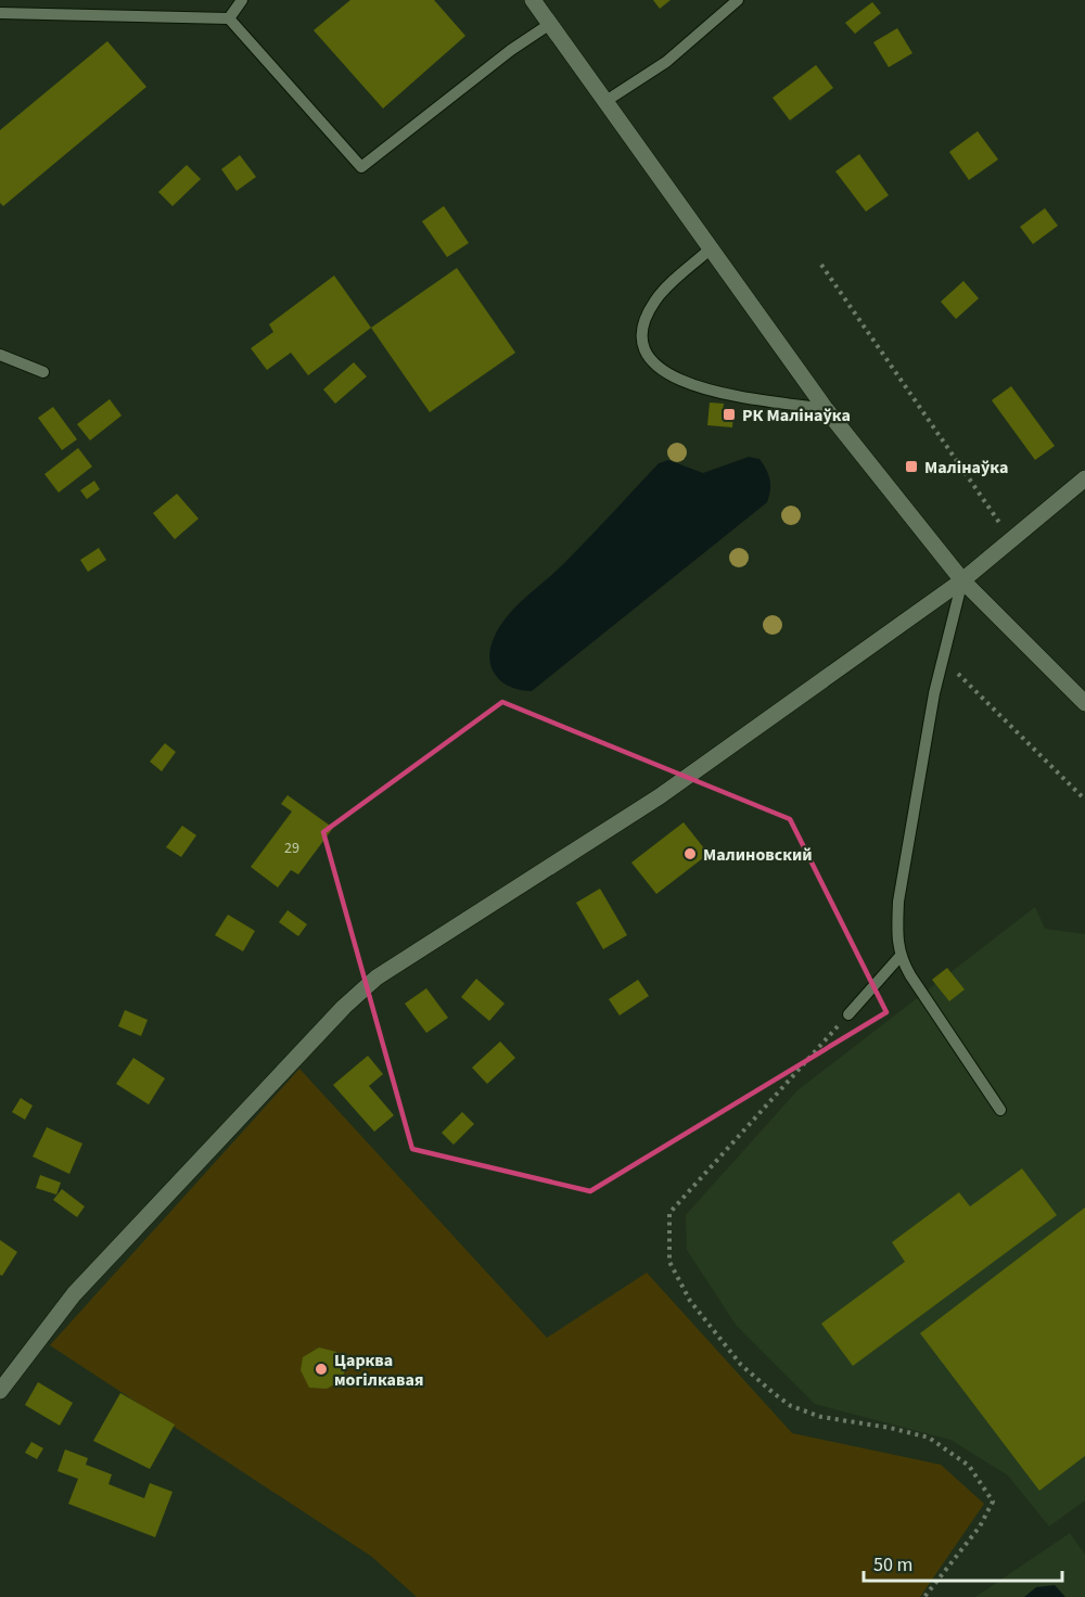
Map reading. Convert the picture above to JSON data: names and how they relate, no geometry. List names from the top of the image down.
{
  "places": {
    "transit": ["РК Малінаўка", "Малінаўка"],
    "other": ["Малиновский", "Царква могілкавая"]
  },
  "house_numbers": ["29"],
  "scale_bar": "50 m"
}
